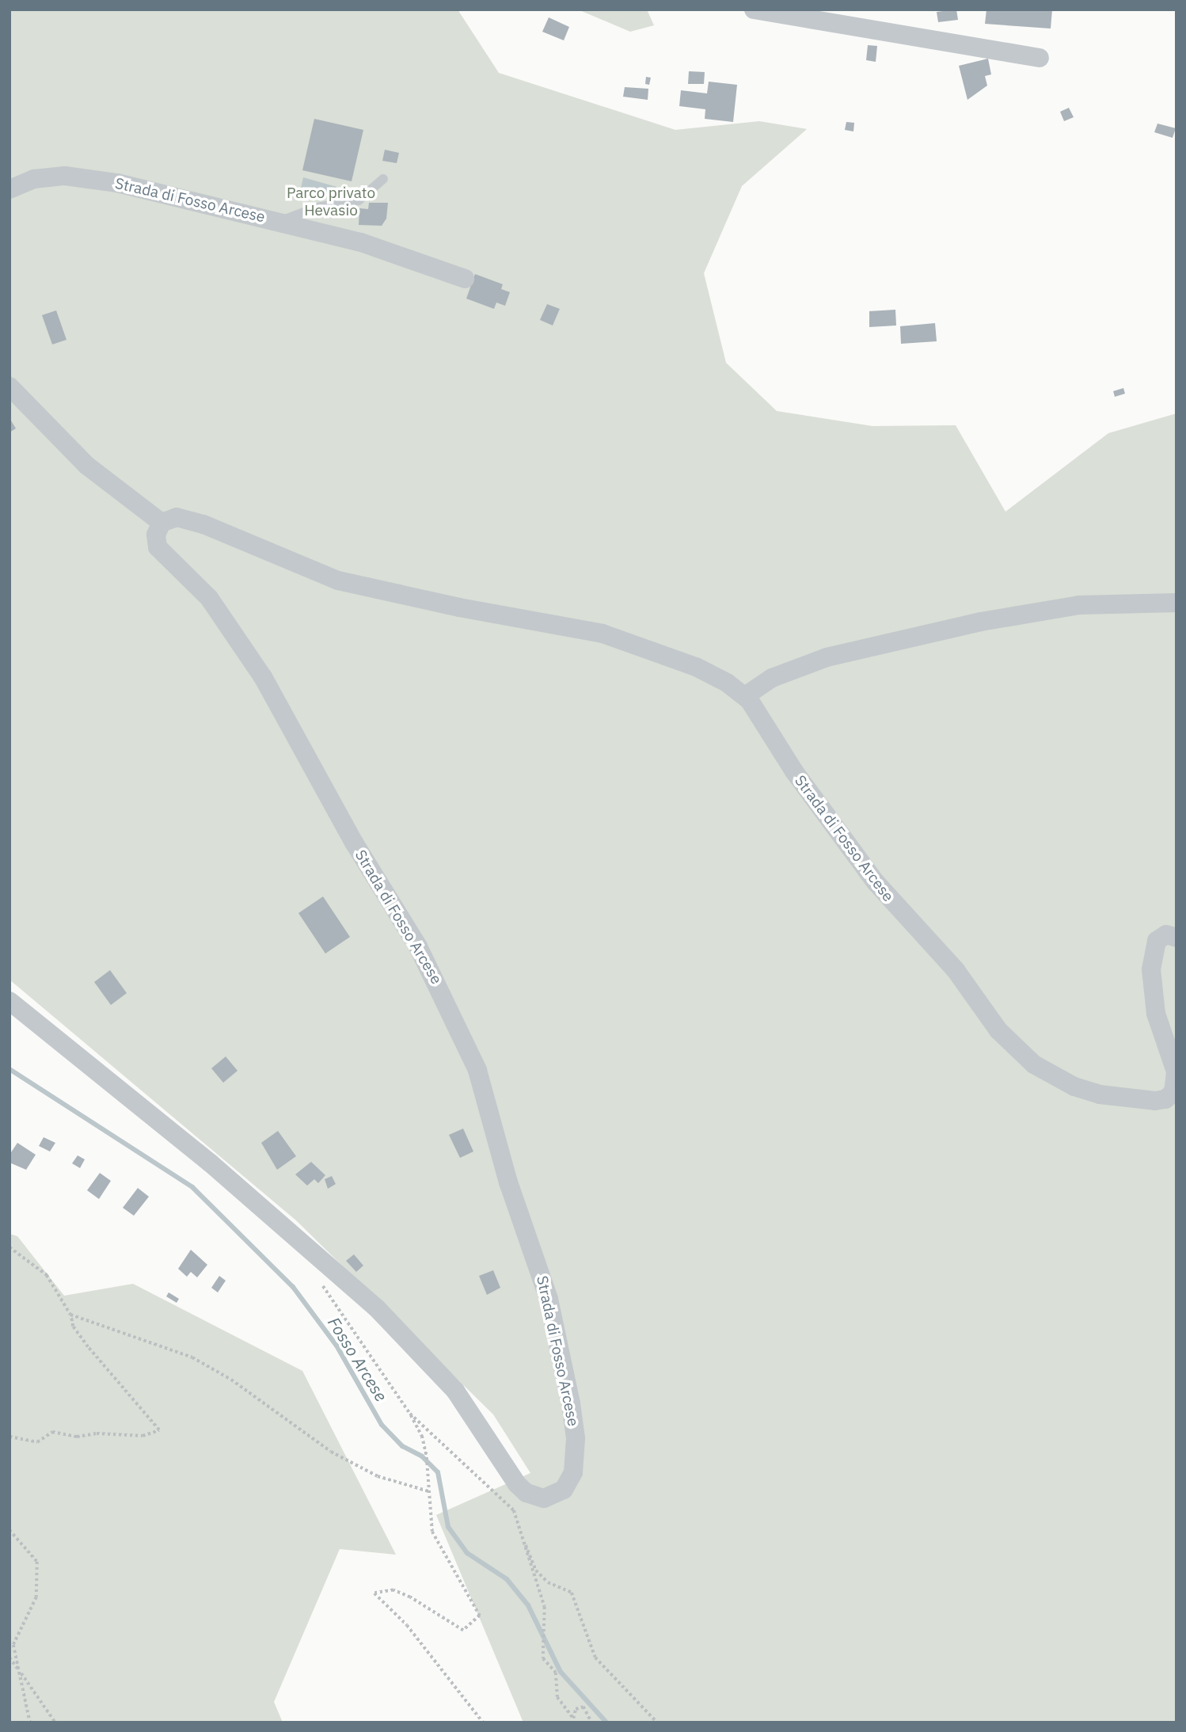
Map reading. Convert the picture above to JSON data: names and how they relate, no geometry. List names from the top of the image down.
{
  "streets": {
    "street": ["Strada di Fosso Arcese"]
  },
  "water": ["Fosso Arcese"],
  "parks": ["Parco privato Hevasio"]
}
